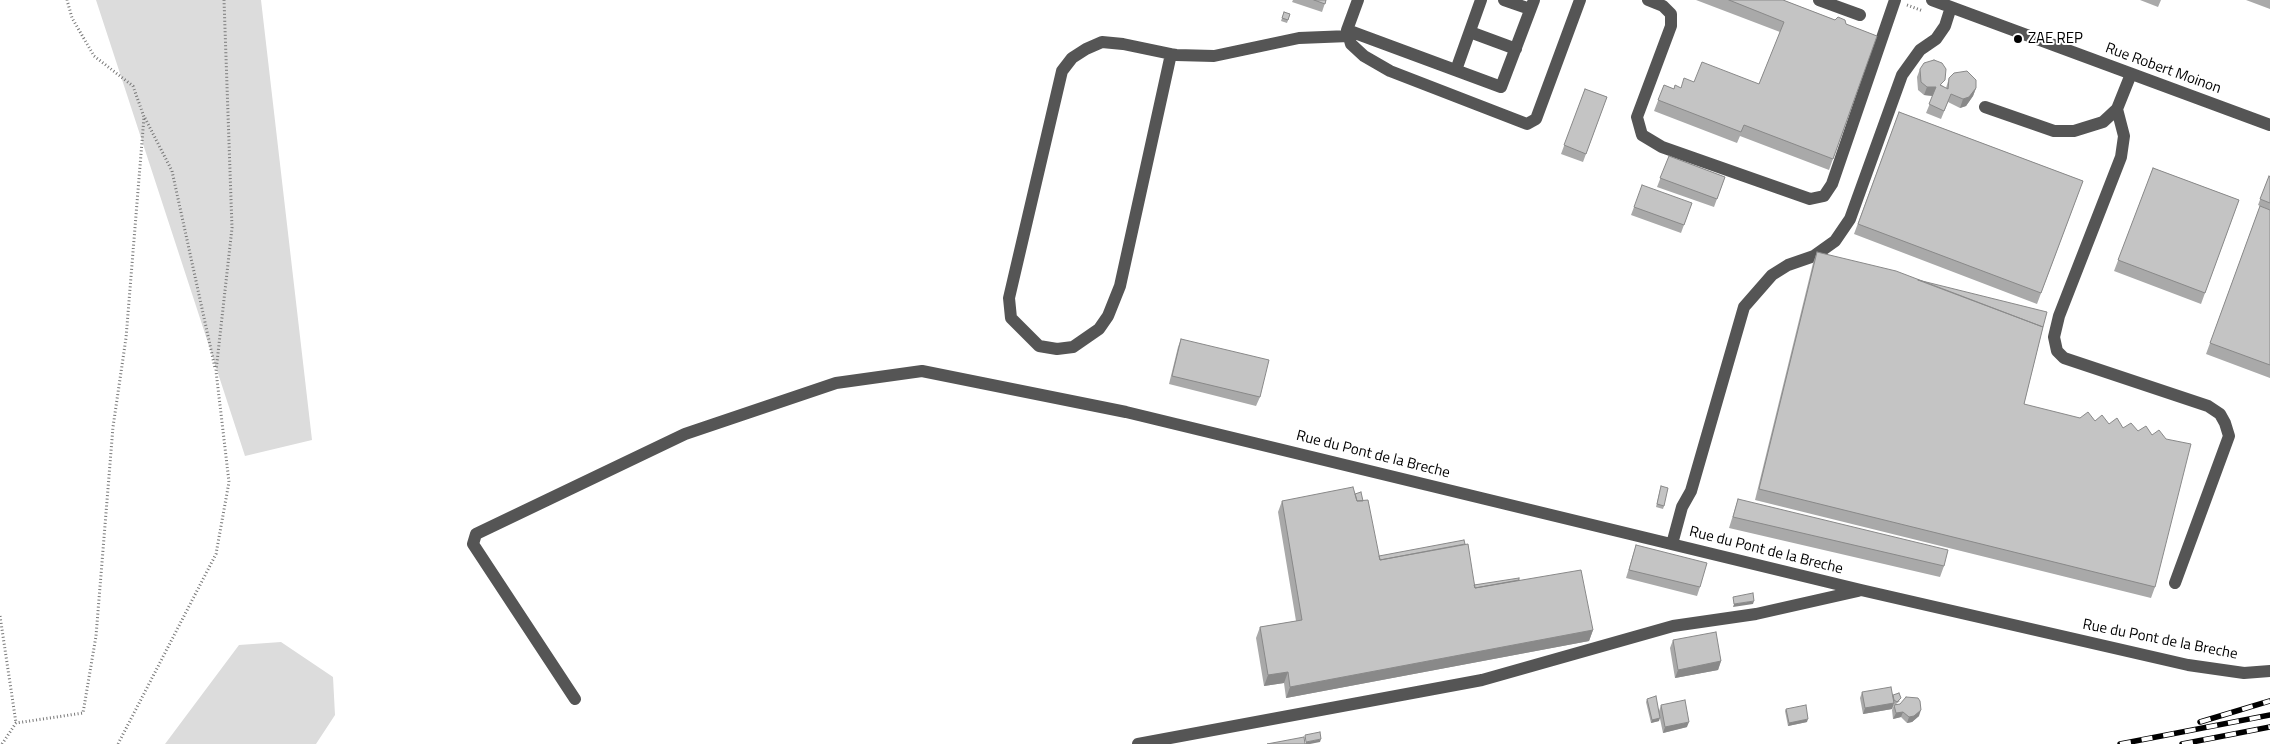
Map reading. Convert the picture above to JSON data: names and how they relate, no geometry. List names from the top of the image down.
{
  "streets": {
    "street": ["Rue Robert Moinon", "Rue du Pont de la Breche"]
  },
  "places": ["ZAE REP"]
}
